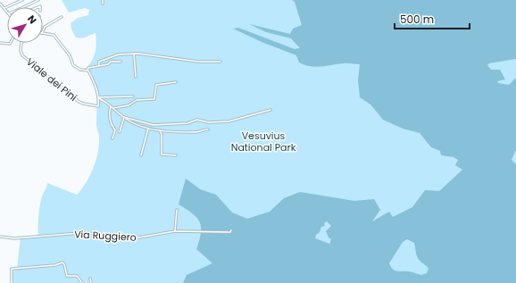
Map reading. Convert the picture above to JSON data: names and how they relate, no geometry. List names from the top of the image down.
{
  "streets": {
    "street": ["Viale dei Pini", "Via Ruggiero"]
  },
  "parks": ["Vesuvius National Park"],
  "scale_bar": "500 m",
  "north": "top right"
}
